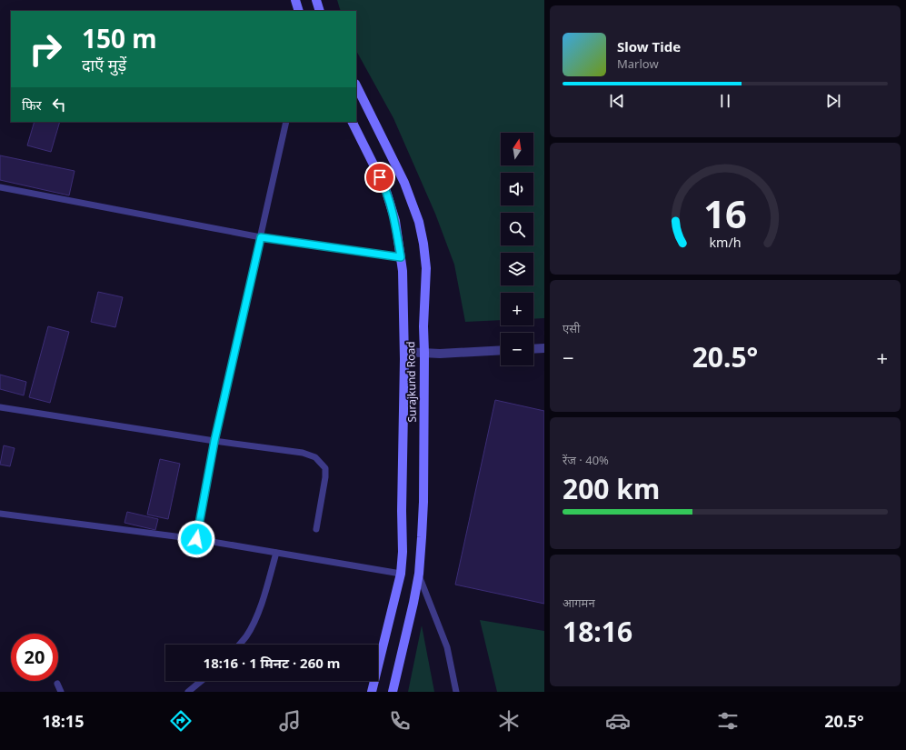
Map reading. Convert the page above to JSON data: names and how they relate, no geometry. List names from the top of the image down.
{
  "streets": {
    "main road": ["Surajkund Road"]
  },
  "north": "top",
  "page": {
    "turn": ["150 m", "दाएँ मुड़ें"],
    "song": ["Slow Tide", "Marlow"],
    "then": "फिर",
    "map_buttons": ["+", "−"],
    "tile": [
      "एसी",
      ["रेंज · 40%", "200 km"],
      ["आगमन", "18:16"]
    ],
    "heat": ["−", "20.5°", "+"],
    "limit": "20",
    "trip": "18:16 · 1 मिनट · 260 m",
    "tabs": ["18:15", "20.5°"],
    "gauge": ["16", "km/h"]
  }
}
